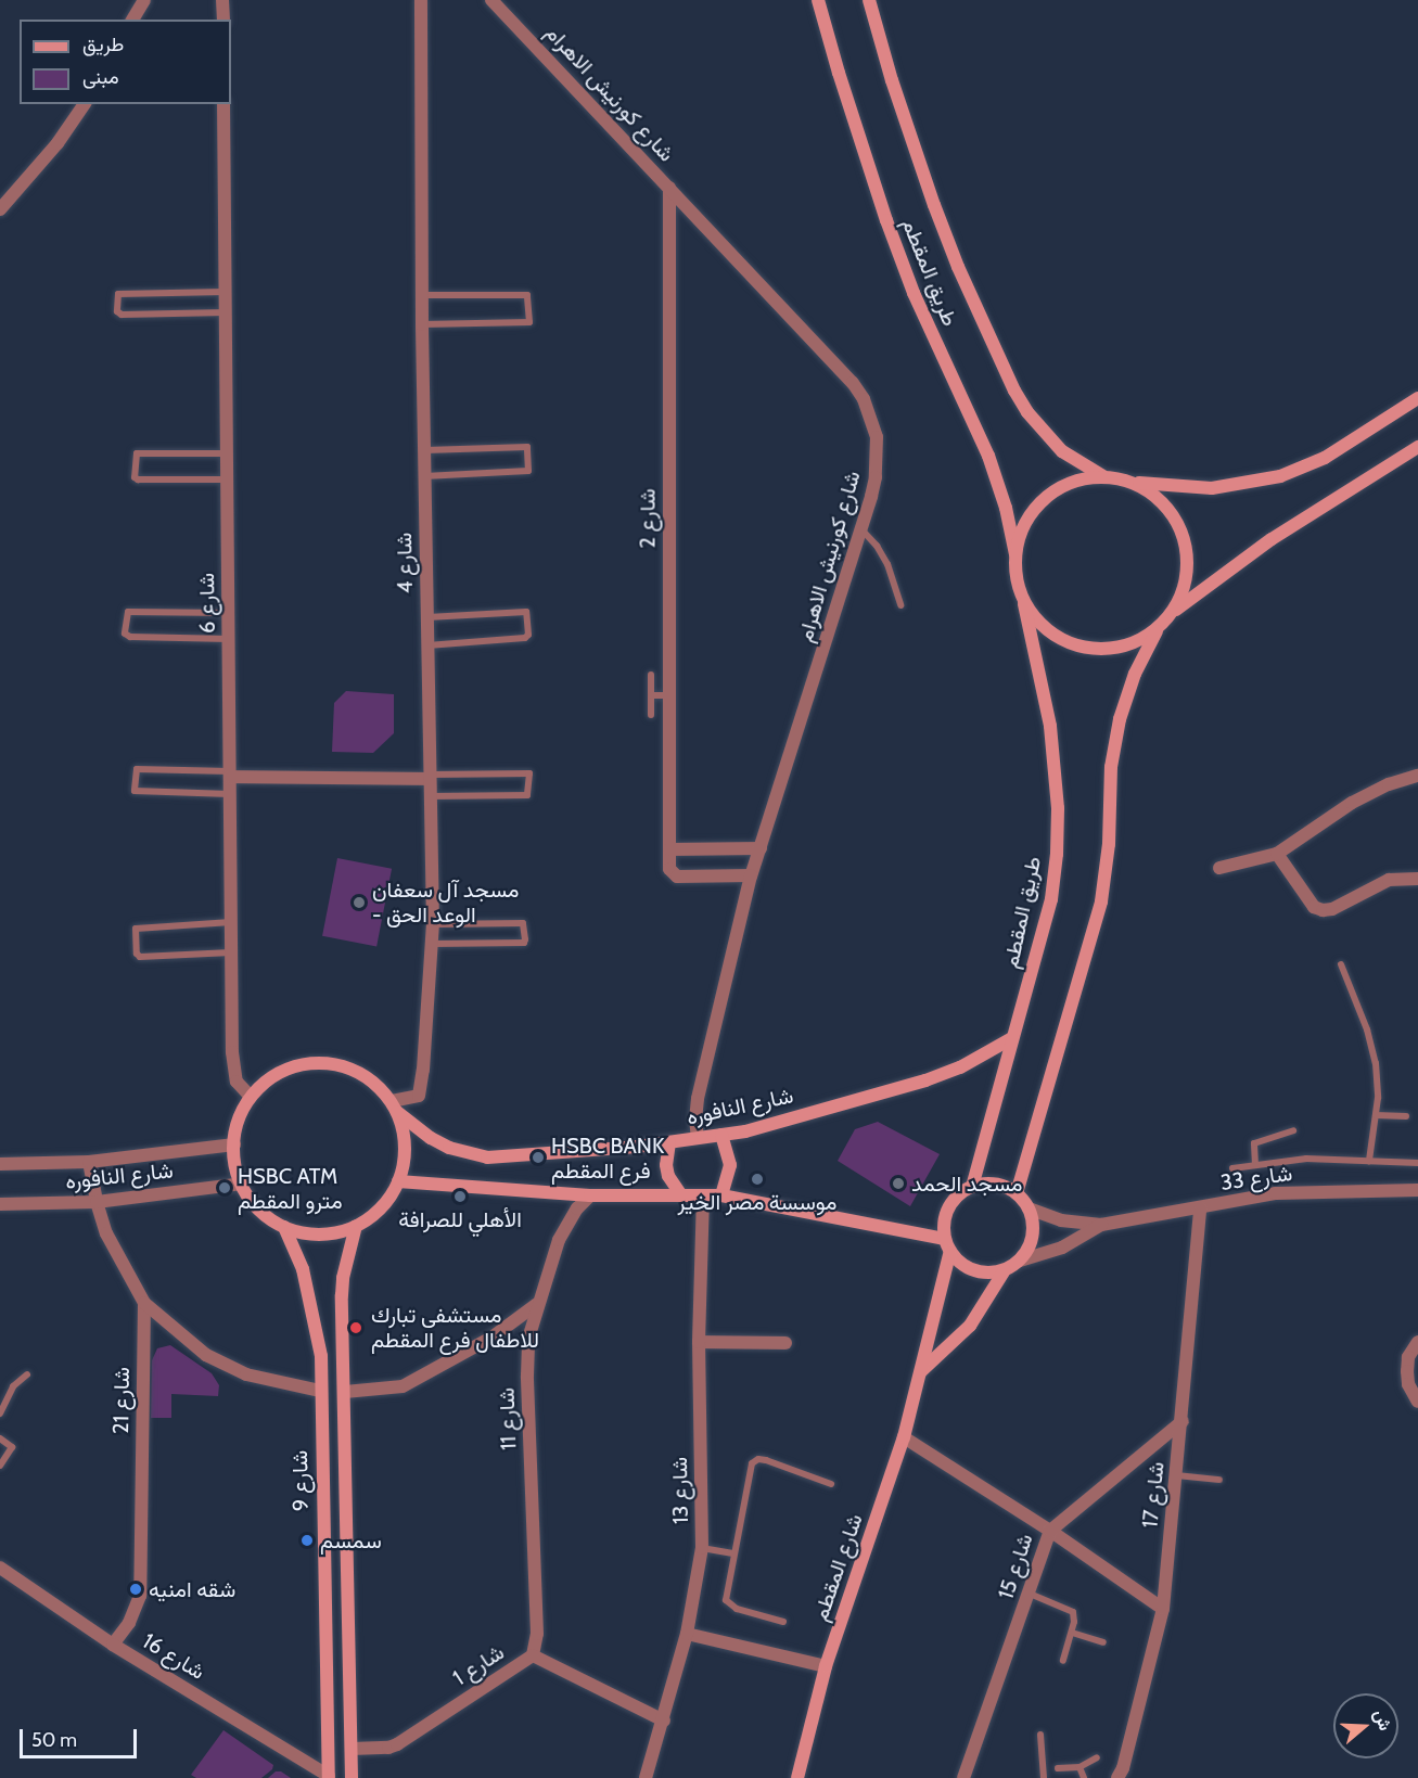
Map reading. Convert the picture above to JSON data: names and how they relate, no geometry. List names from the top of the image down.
{
  "streets": {
    "main road": [
      "طريق المقطم",
      "شارع النافوره",
      "شارع 9",
      "شارع المقطم"
    ],
    "street": [
      "شارع كورنيش الاهرام",
      "شارع 2",
      "شارع 4",
      "شارع 6",
      "شارع 33",
      "شارع 21",
      "شارع 11",
      "شارع 13",
      "شارع 17",
      "شارع 15",
      "شارع 16",
      "شارع 1"
    ]
  },
  "crossings": [
    ["شارع كورنيش الاهرام", "شارع 2"],
    ["شارع كورنيش الاهرام", "شارع النافوره"],
    ["شارع كورنيش الاهرام", "شارع 13"],
    ["طريق المقطم", "شارع النافوره"],
    ["طريق المقطم", "شارع 33"],
    ["طريق المقطم", "شارع المقطم"],
    ["شارع 4", "شارع 6"],
    ["شارع 4", "شارع النافوره"],
    ["شارع 4", "شارع 9"],
    ["شارع 6", "شارع النافوره"],
    ["شارع 6", "شارع 9"],
    ["شارع النافوره", "شارع 9"],
    ["شارع النافوره", "شارع 13"],
    ["شارع 33", "شارع 17"],
    ["شارع 33", "شارع المقطم"],
    ["شارع 21", "شارع 16"],
    ["شارع 11", "شارع 1"],
    ["شارع 9", "شارع 16"],
    ["شارع 13", "شارع 1"],
    ["شارع 17", "شارع 15"]
  ],
  "places": [
    "مسجد آل سعفان - الوعد الحق",
    "HSBC BANK فرع المقطم",
    "موسسة مصر الخير",
    "مسجد الحمد",
    "HSBC ATM مترو المقطم",
    "الأهلي للصرافة",
    "مستشفى تبارك للاطفال فرع المقطم",
    "سمسم",
    "شقه امنيه"
  ],
  "legend": ["طريق", "مبنى"],
  "scale_bar": "50 m",
  "north": "right"
}
